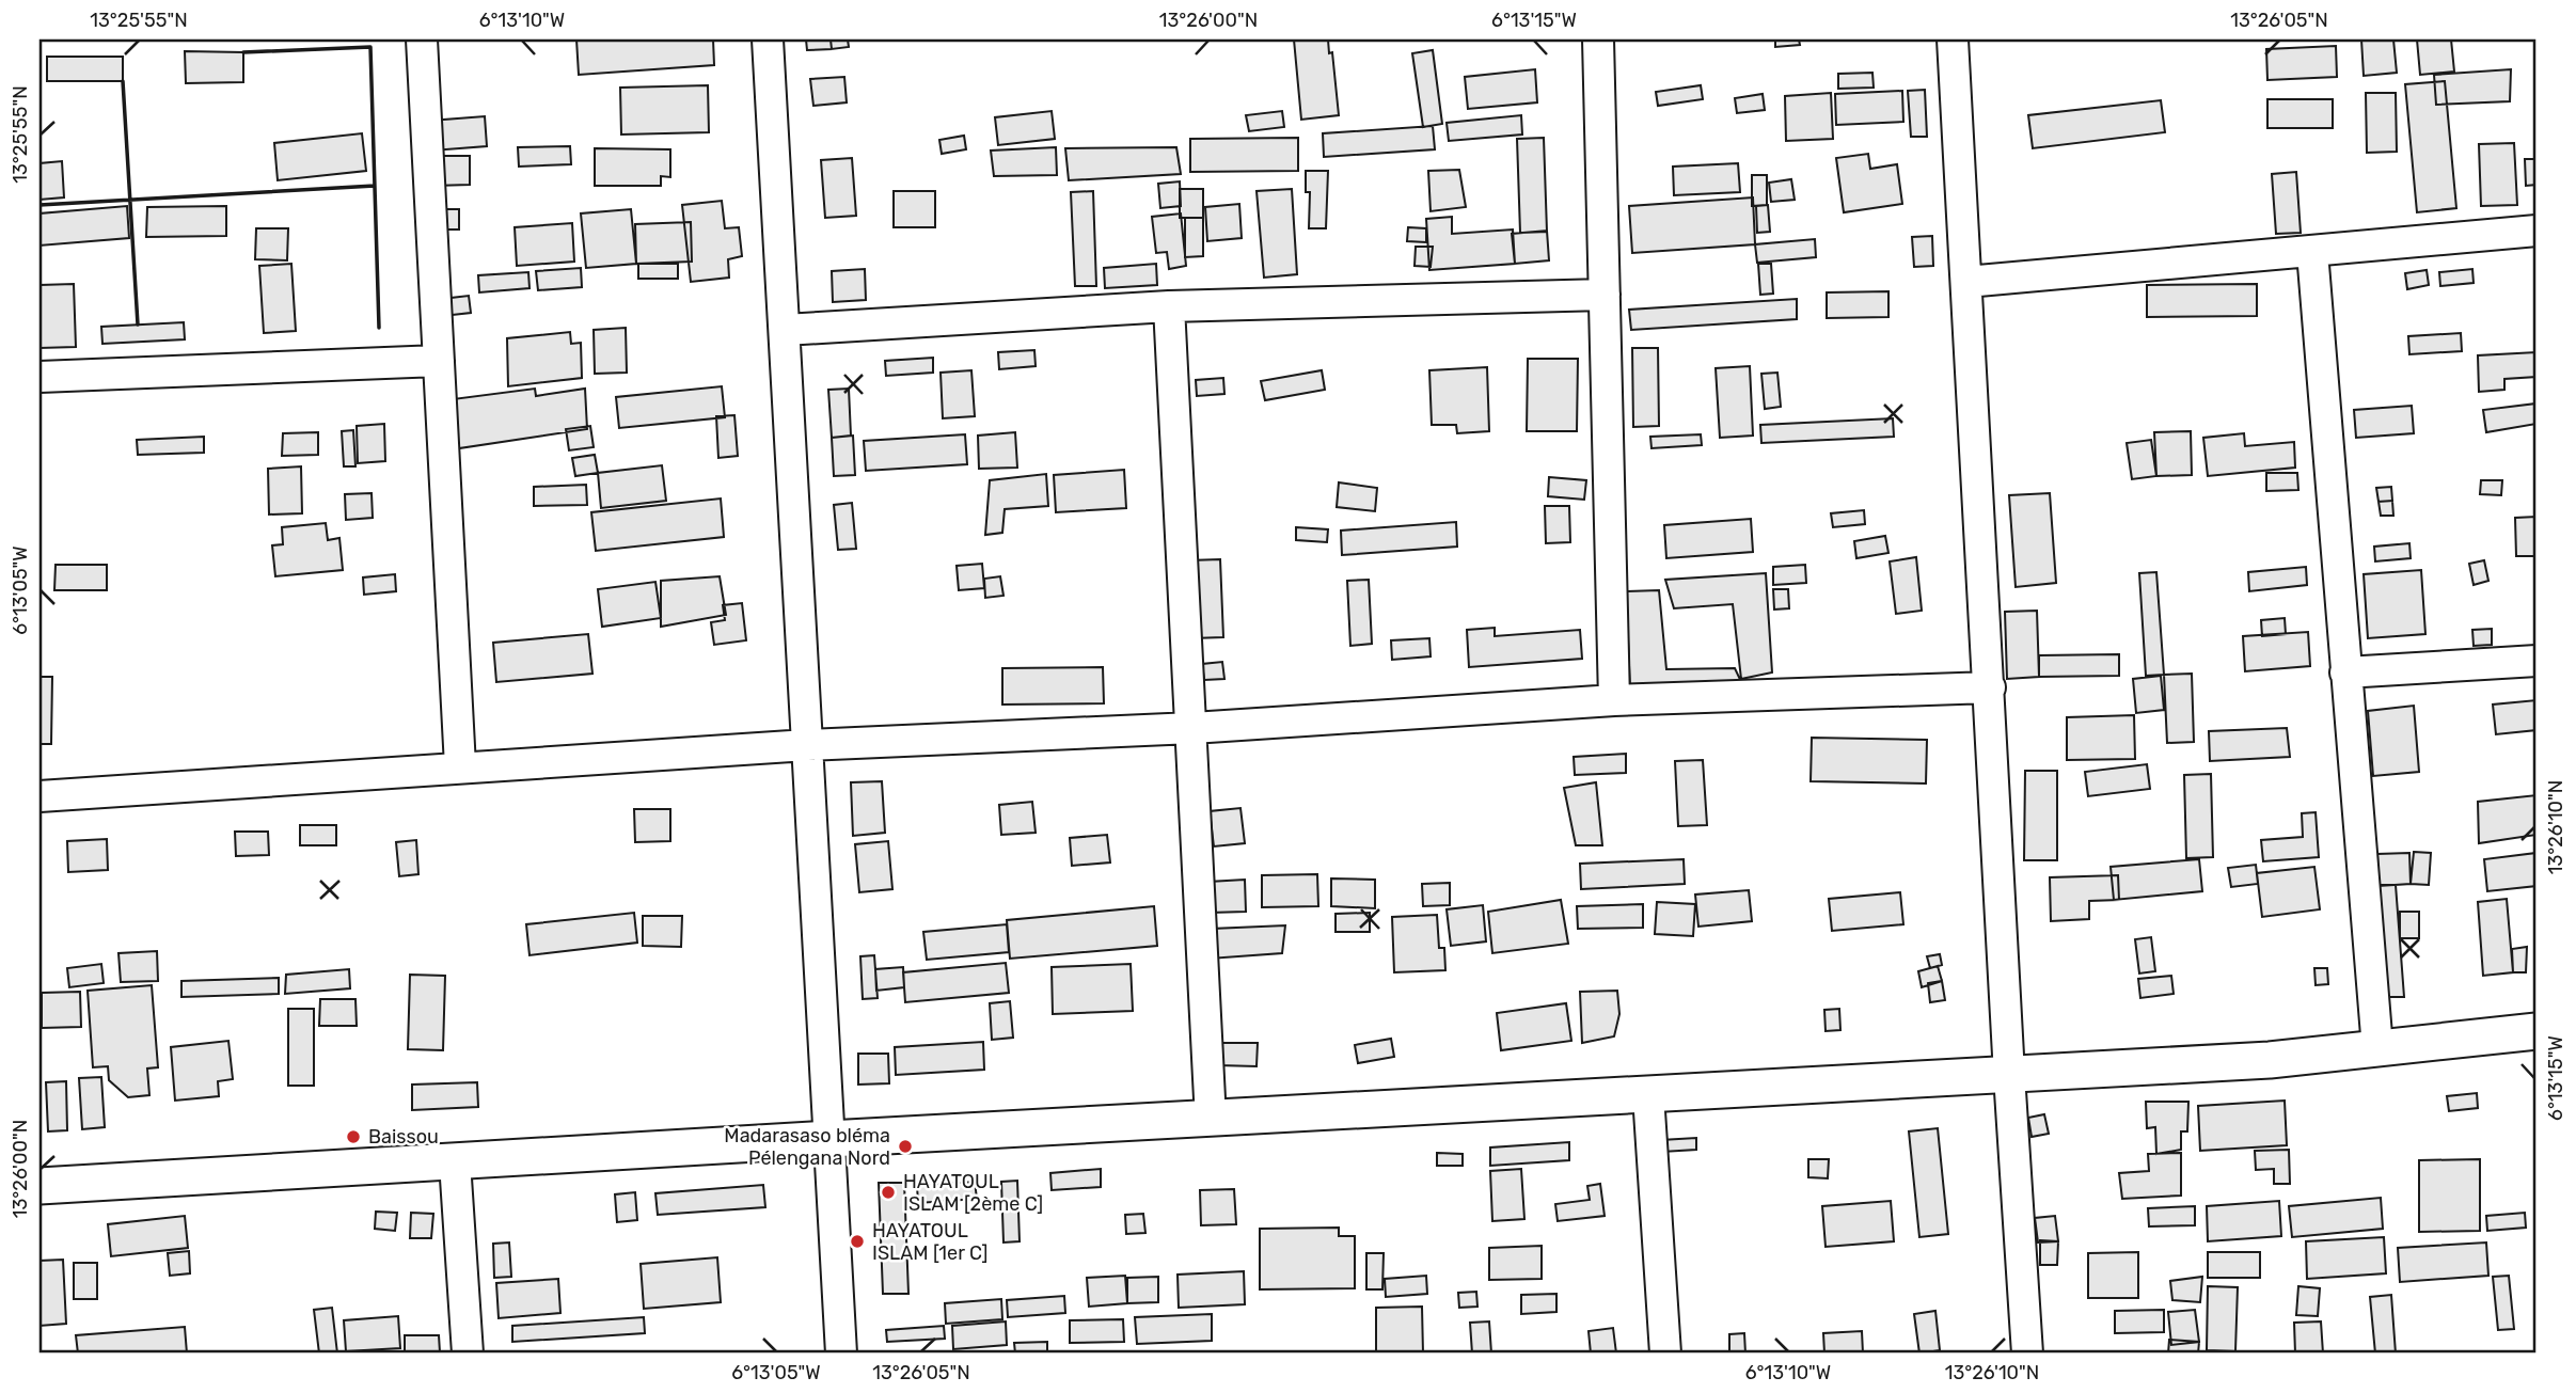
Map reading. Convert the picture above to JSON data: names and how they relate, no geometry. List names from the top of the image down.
{
  "places": [
    "Baissou",
    "Madarasaso bléma Pélengana Nord",
    "HAYATOUL ISLAM [2ème C]",
    "HAYATOUL ISLAM [1er C]"
  ],
  "coordinates": [
    "13°25'55\"N",
    "6°13'10\"W",
    "13°26'00\"N",
    "6°13'15\"W",
    "13°26'05\"N",
    "6°13'05\"W",
    "13°26'10\"N"
  ]
}
